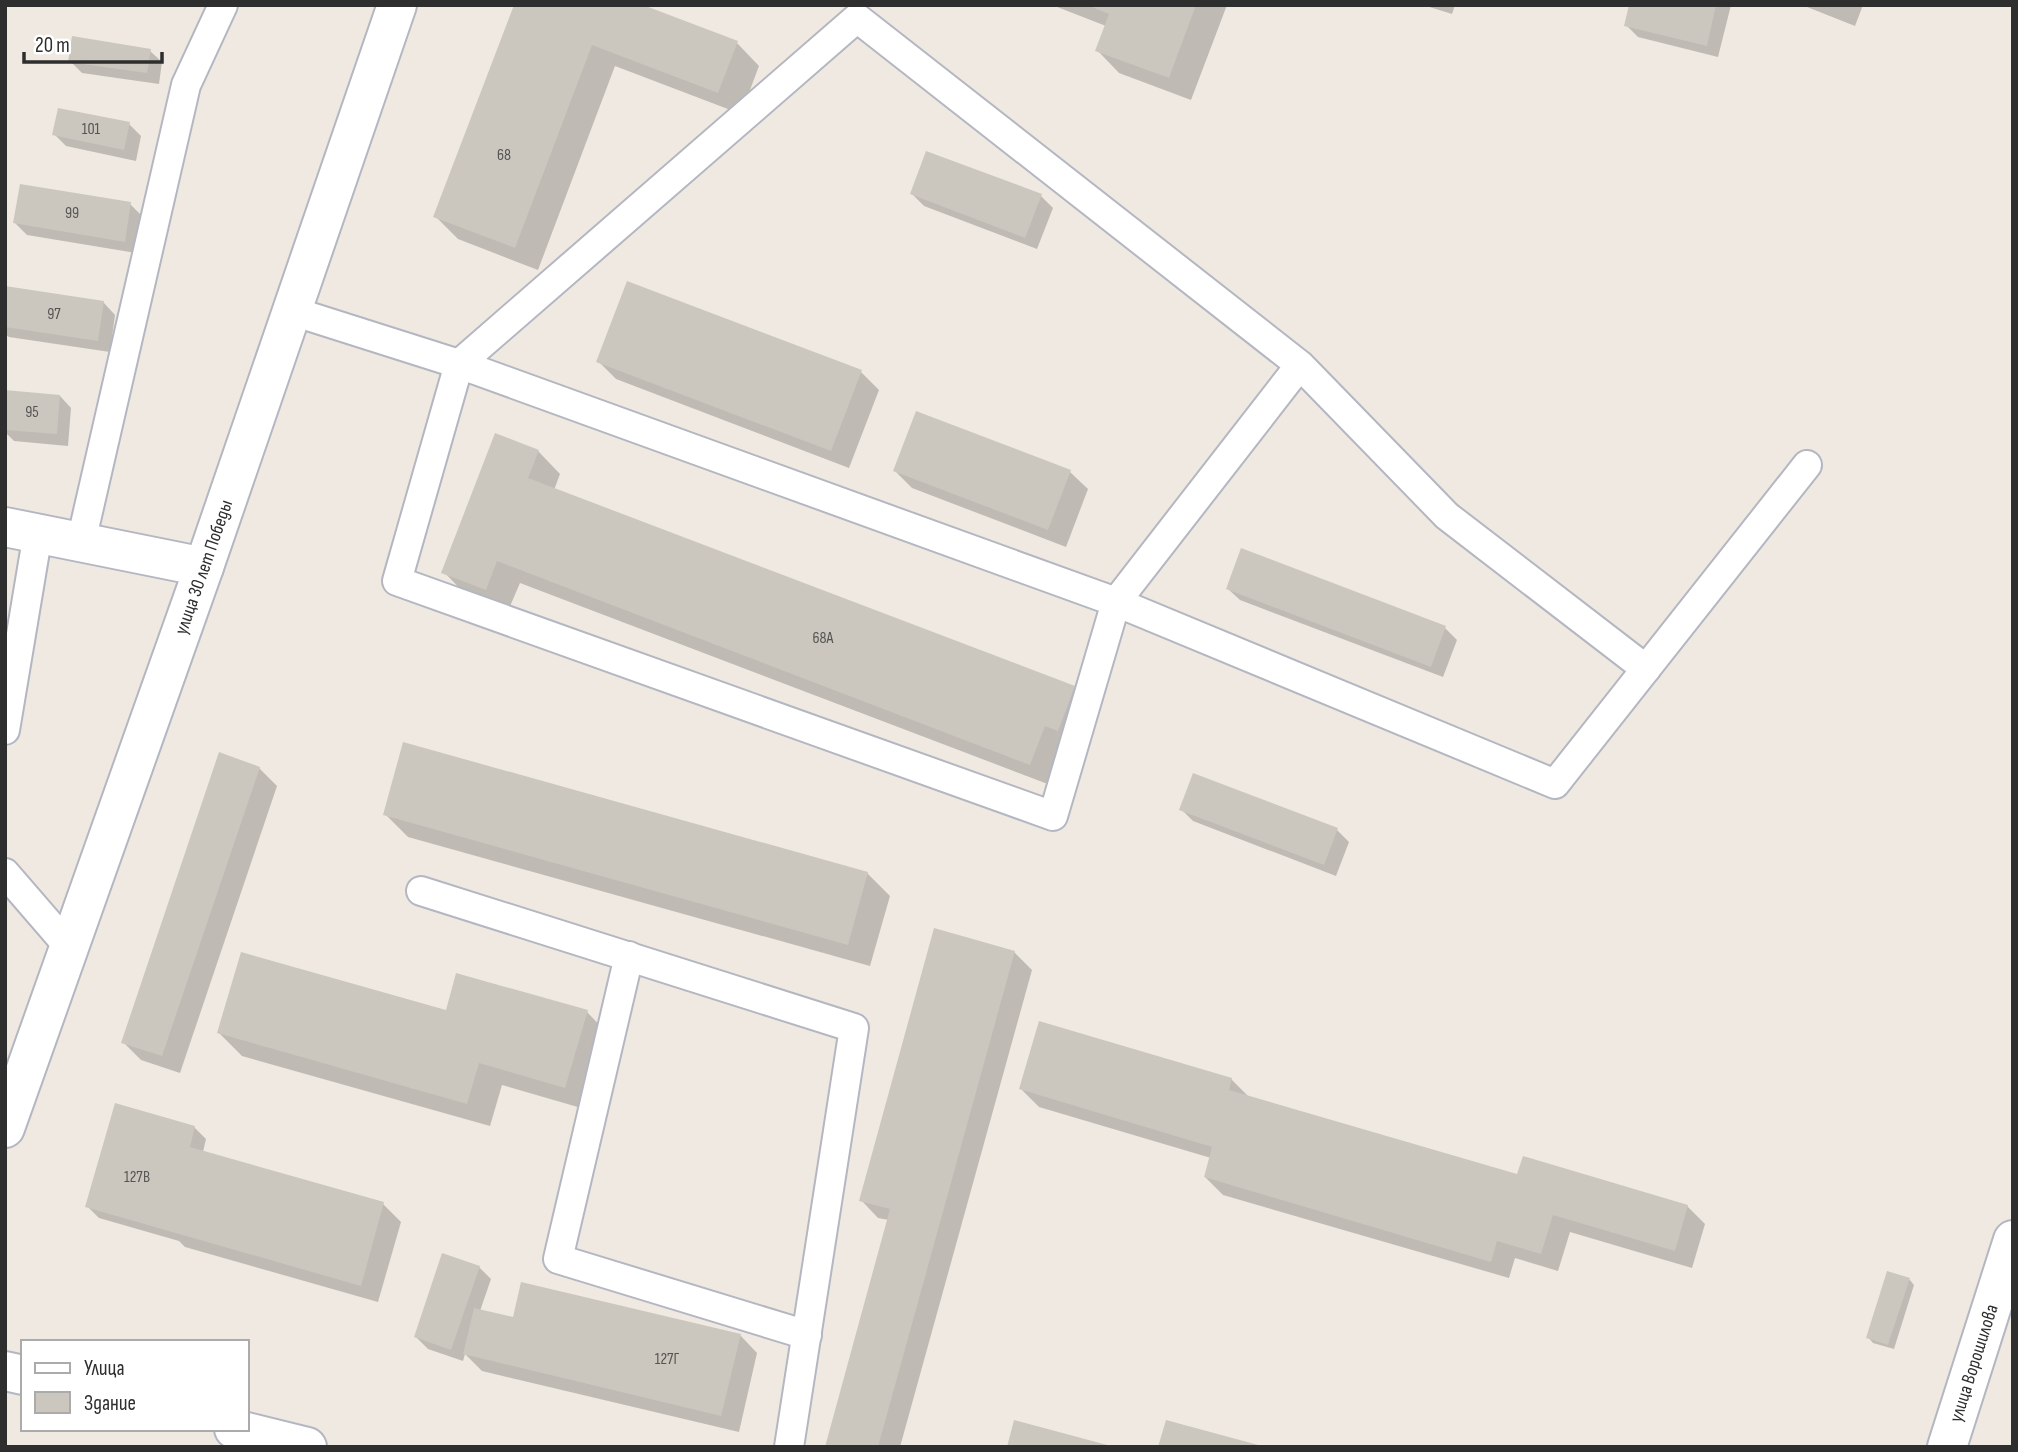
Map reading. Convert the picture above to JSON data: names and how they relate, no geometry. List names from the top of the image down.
{
  "streets": {
    "street": ["улица 30 лет Победы", "улица Ворошилова"]
  },
  "house_numbers": [
    "101",
    "68",
    "99",
    "97",
    "95",
    "68А",
    "127В",
    "127Г"
  ],
  "legend": ["Улица", "Здание"],
  "scale_bar": "20 m"
}
